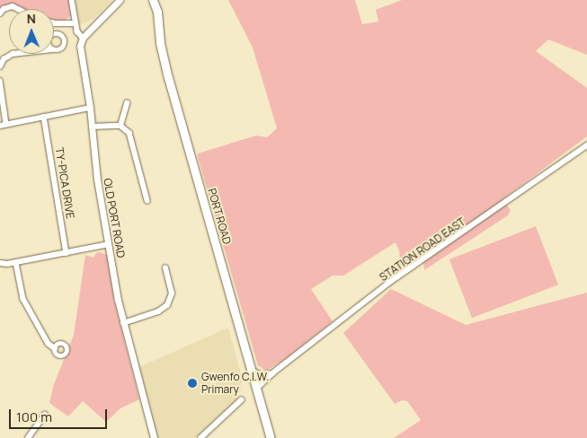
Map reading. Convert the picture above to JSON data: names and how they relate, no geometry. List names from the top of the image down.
{
  "streets": {
    "main road": ["PORT ROAD"],
    "street": ["TY-PICA DRIVE", "OLD PORT ROAD", "STATION ROAD EAST"]
  },
  "crossings": [
    ["PORT ROAD", "STATION ROAD EAST"]
  ],
  "places": ["Gwenfo C.I.W. Primary"],
  "scale_bar": "100 m",
  "north": "top"
}
